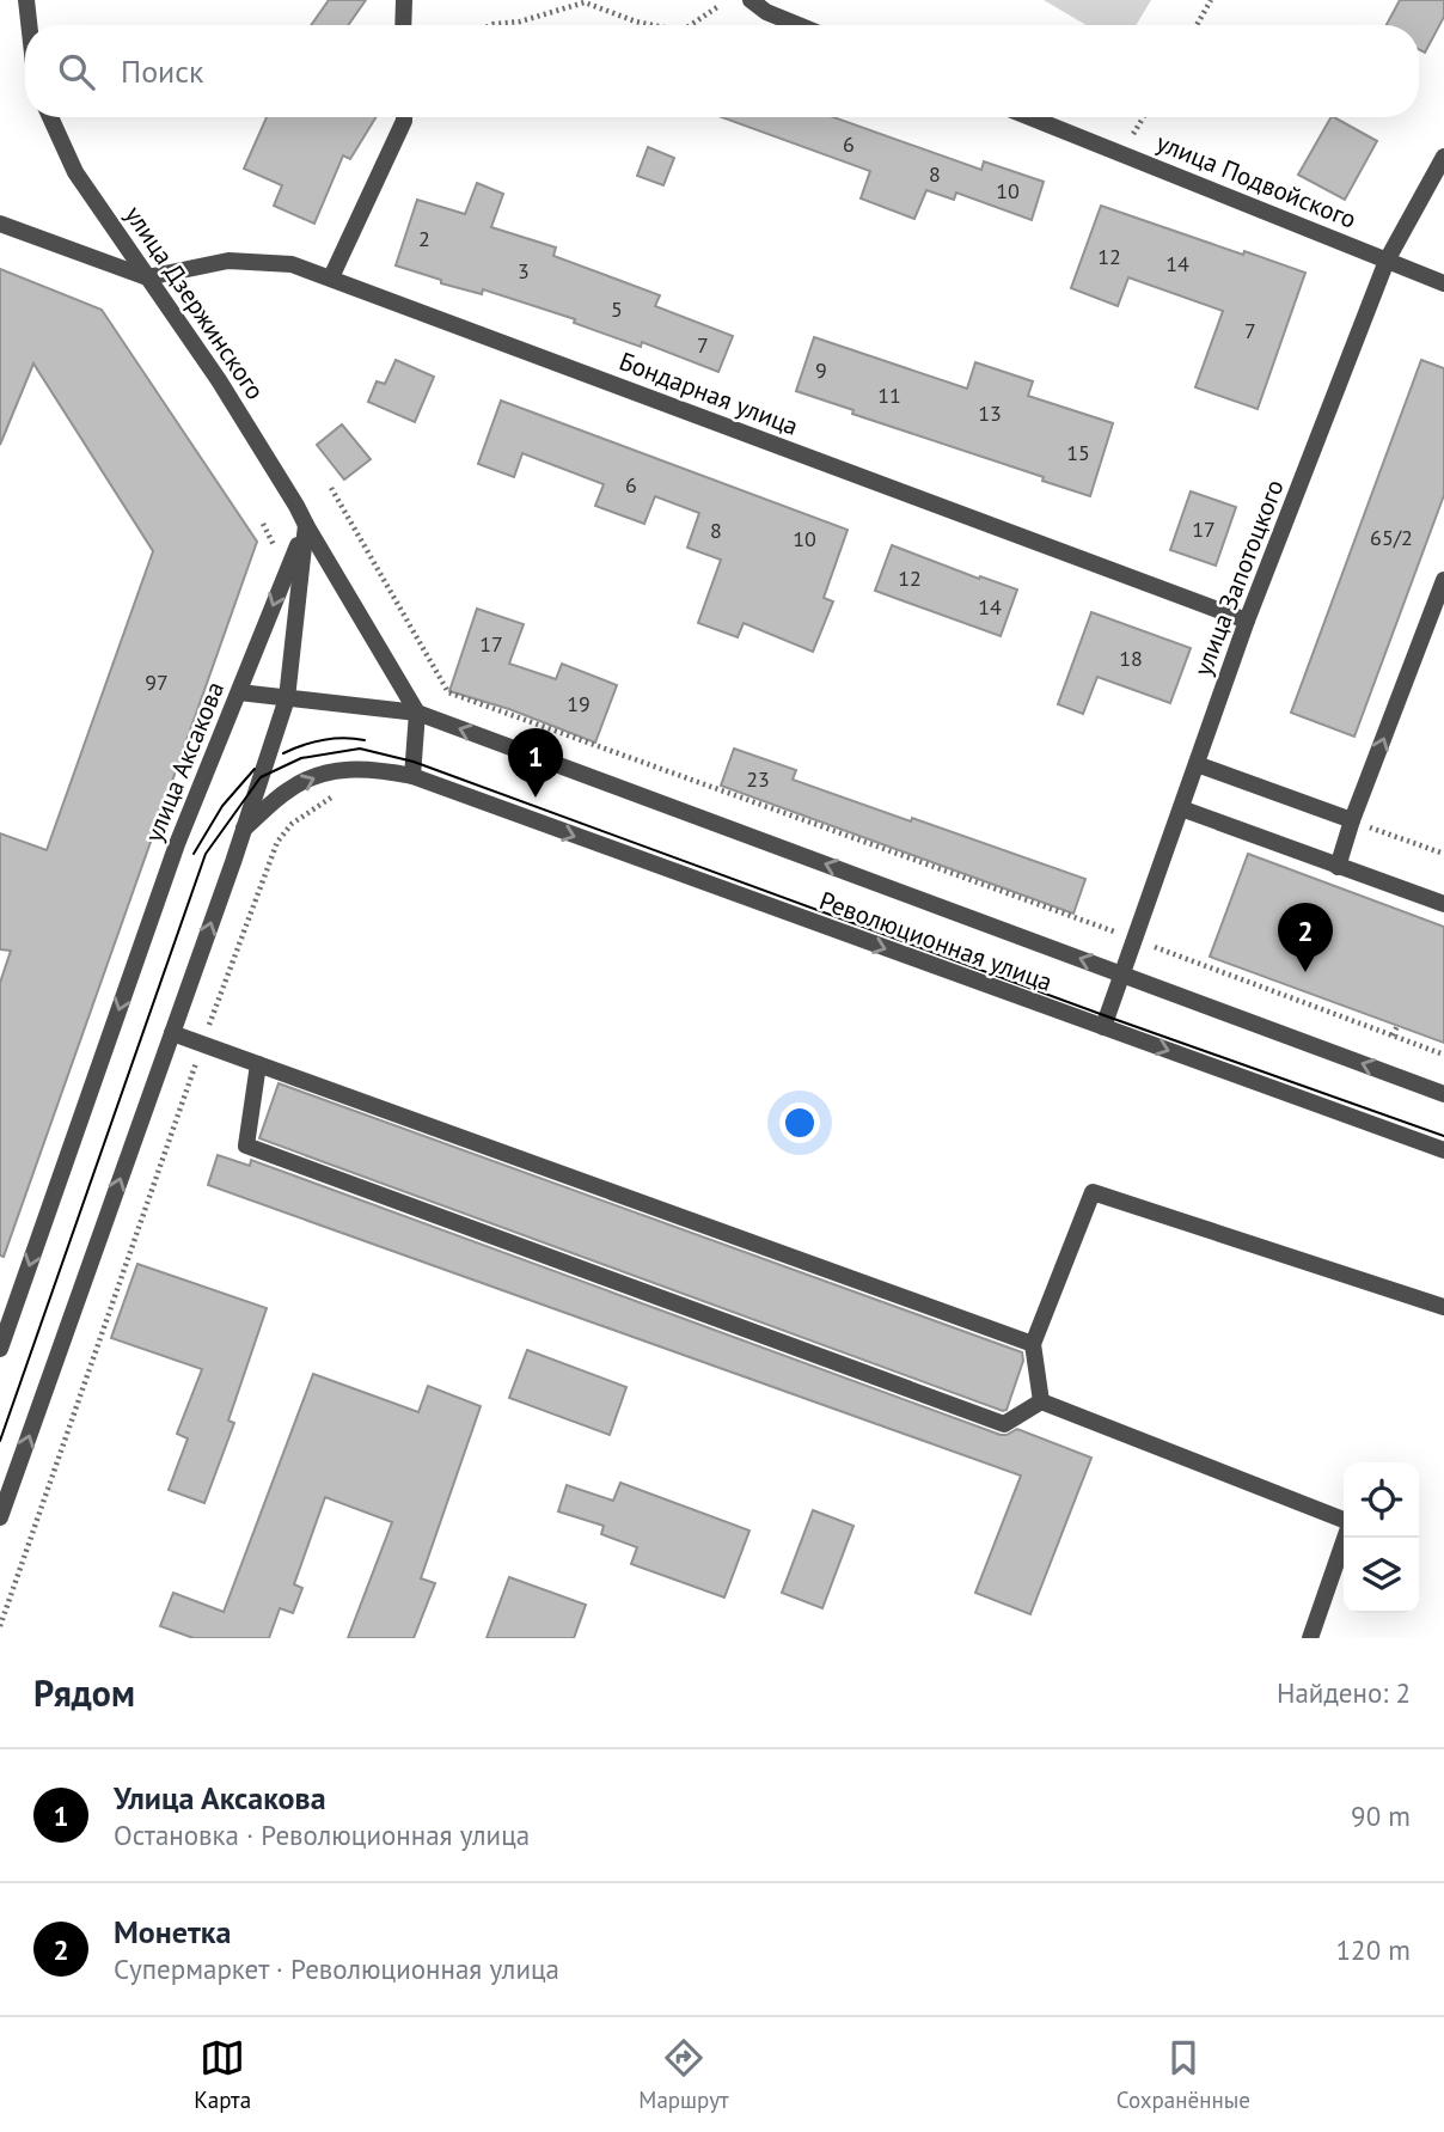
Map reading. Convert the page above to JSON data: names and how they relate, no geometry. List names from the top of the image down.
{
  "streets": {
    "street": [
      "улица Подвойского",
      "улица Дзержинского",
      "Бондарная улица",
      "улица Запотоцкого",
      "улица Аксакова",
      "Революционная улица"
    ]
  },
  "crossings": [
    ["улица Подвойского", "улица Запотоцкого"],
    ["улица Дзержинского", "Бондарная улица"],
    ["улица Дзержинского", "улица Аксакова"],
    ["Бондарная улица", "улица Запотоцкого"],
    ["улица Запотоцкого", "Революционная улица"],
    ["улица Аксакова", "Революционная улица"]
  ],
  "house_numbers": [
    "6",
    "8",
    "10",
    "2",
    "12",
    "14",
    "3",
    "5",
    "7",
    "7",
    "9",
    "11",
    "13",
    "15",
    "6",
    "17",
    "8",
    "65/2",
    "10",
    "12",
    "14",
    "17",
    "18",
    "97",
    "19",
    "23"
  ],
  "page": {
    "search": "Поиск",
    "pins": ["1", "2"],
    "heading": ["Рядом", "Найдено: 2"],
    "list": [
      {
        "mark": "1",
        "name": "Улица Аксакова",
        "note": "Остановка · Революционная улица",
        "value": "90 m"
      },
      {
        "mark": "2",
        "name": "Монетка",
        "note": "Супермаркет · Революционная улица",
        "value": "120 m"
      }
    ],
    "nav": ["Карта", "Маршрут", "Сохранённые"]
  }
}
